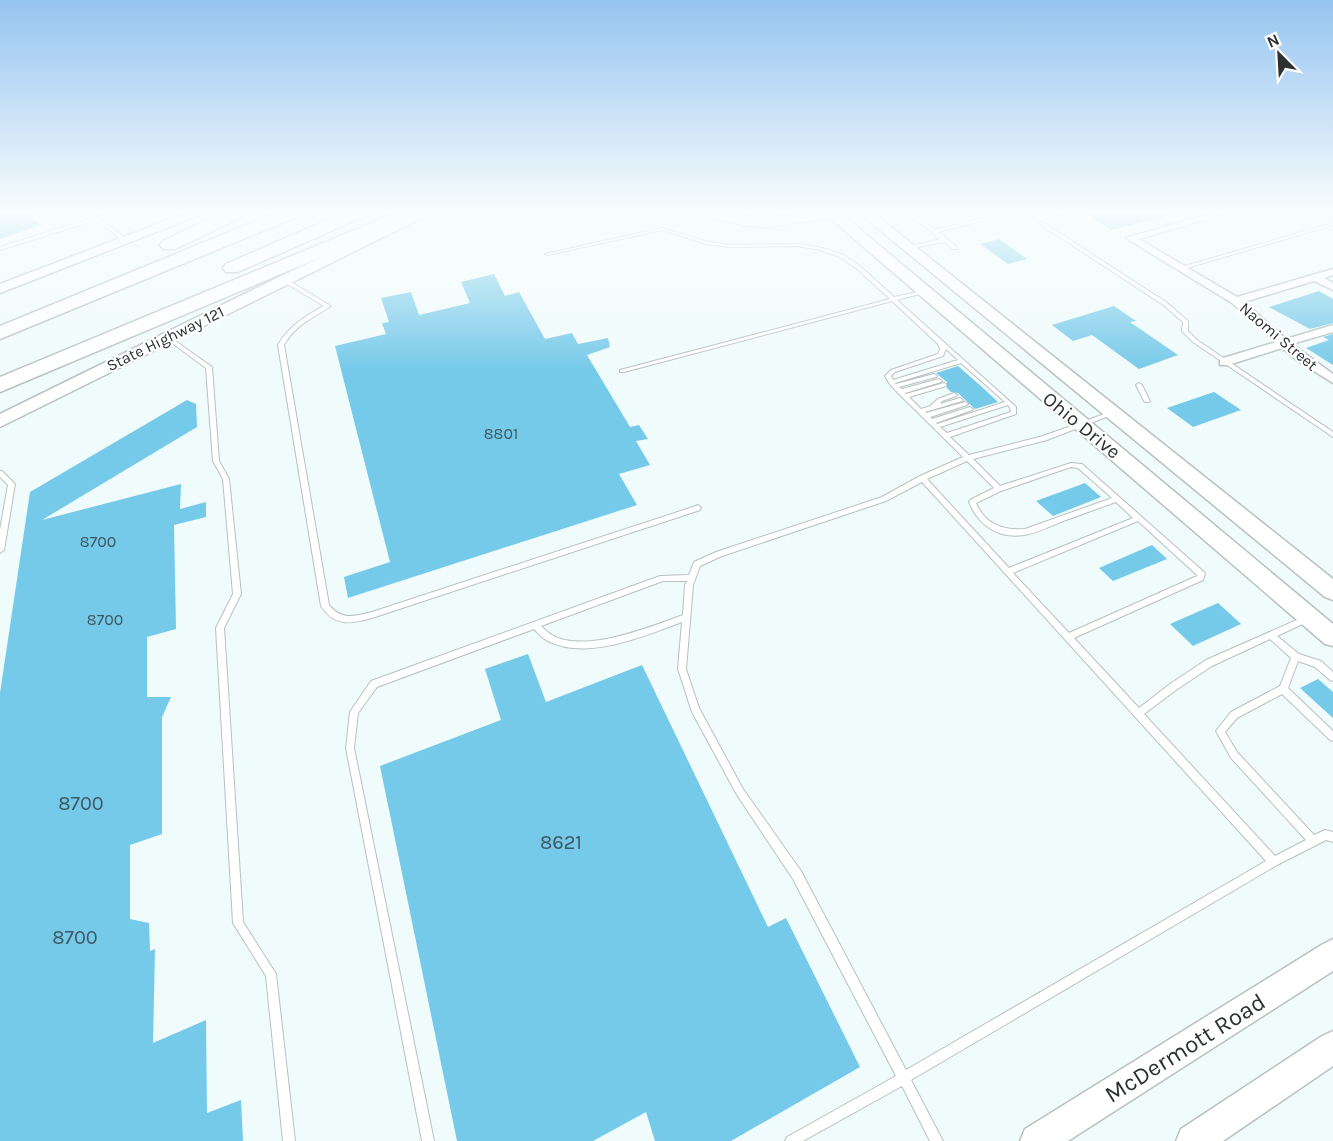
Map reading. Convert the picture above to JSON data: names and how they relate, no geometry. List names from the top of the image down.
{
  "streets": {
    "main road": ["State Highway 121", "Ohio Drive", "McDermott Road"],
    "street": ["Naomi Street"]
  },
  "house_numbers": [
    "8801",
    "8700",
    "8700",
    "8700",
    "8621",
    "8700"
  ],
  "north": "top left"
}
